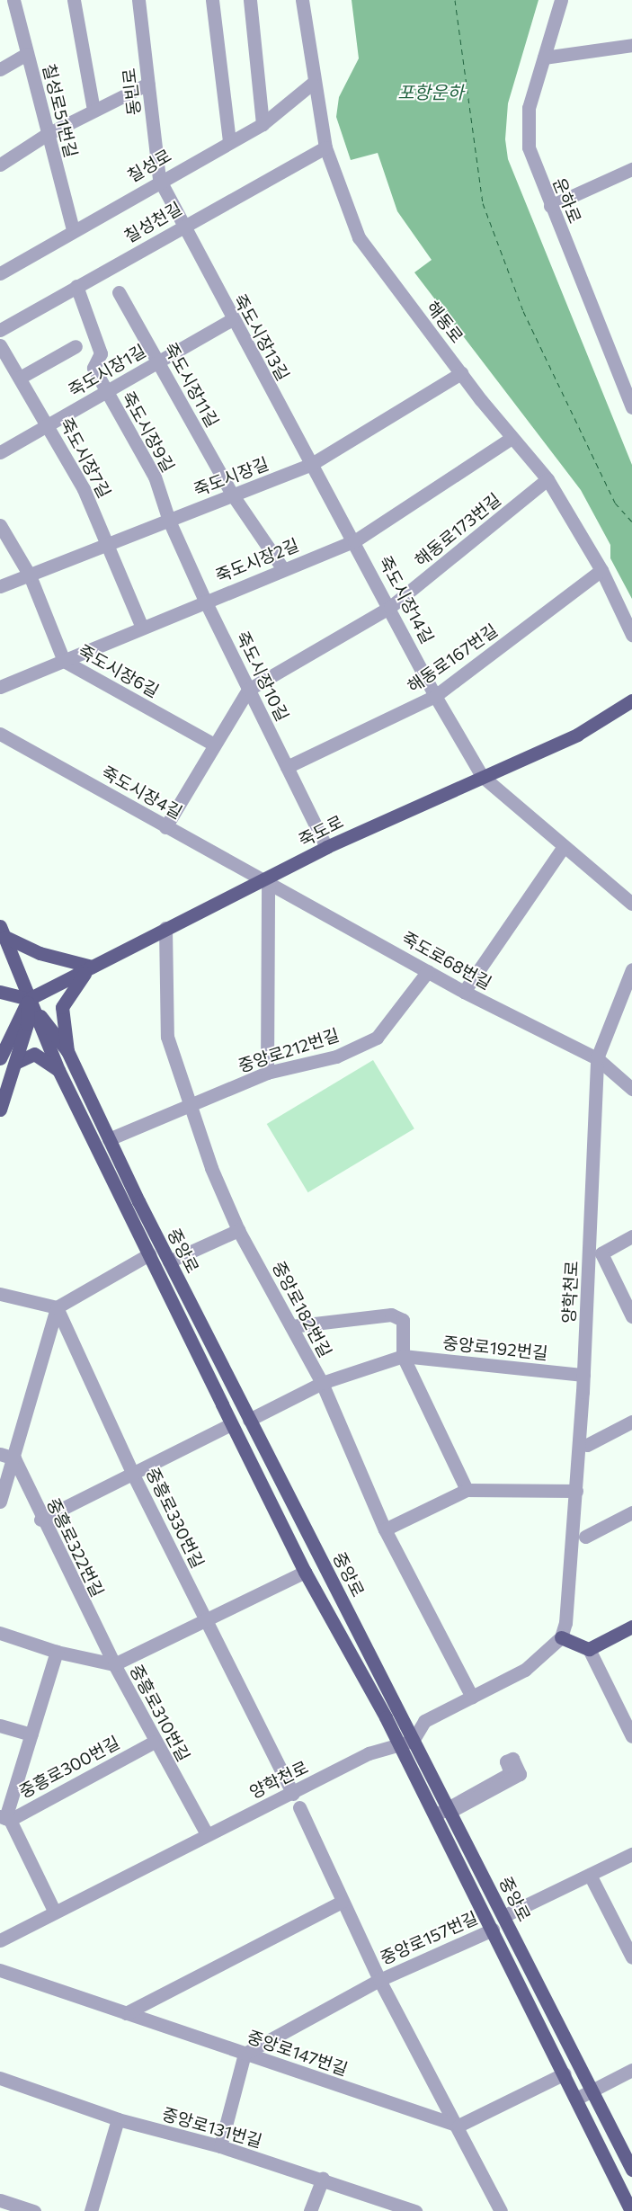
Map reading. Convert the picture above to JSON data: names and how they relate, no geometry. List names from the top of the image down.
{
  "streets": {
    "main road": ["죽도로", "중앙로"],
    "street": [
      "동빈로",
      "칠성로51번길",
      "칠성로",
      "운하로",
      "칠성천길",
      "해동로",
      "죽도시장13길",
      "죽도시장1길",
      "죽도시장11길",
      "죽도시장9길",
      "죽도시장7길",
      "죽도시장길",
      "해동로173번길",
      "죽도시장2길",
      "죽도시장14길",
      "해동로167번길",
      "죽도시장6길",
      "죽도시장10길",
      "죽도시장4길",
      "죽도로68번길",
      "중앙로212번길",
      "양학천로",
      "중앙로182번길",
      "중앙로192번길",
      "중흥로330번길",
      "중흥로322번길",
      "중흥로310번길",
      "중흥로300번길",
      "중앙로157번길",
      "중앙로147번길",
      "중앙로131번길"
    ]
  },
  "crossings": [
    ["동빈로", "칠성로"],
    ["동빈로", "칠성천길"],
    ["동빈로", "죽도시장13길"],
    ["칠성로51번길", "칠성로"],
    ["칠성로", "해동로"],
    ["칠성천길", "해동로"],
    ["칠성천길", "죽도시장13길"],
    ["칠성천길", "죽도시장9길"],
    ["해동로", "죽도시장길"],
    ["해동로", "해동로173번길"],
    ["해동로", "죽도시장2길"],
    ["해동로", "해동로167번길"],
    ["죽도시장13길", "죽도시장1길"],
    ["죽도시장13길", "죽도시장길"],
    ["죽도시장13길", "죽도시장14길"],
    ["죽도시장1길", "죽도시장11길"],
    ["죽도시장1길", "죽도시장9길"],
    ["죽도시장1길", "죽도시장7길"],
    ["죽도시장11길", "죽도시장길"],
    ["죽도시장11길", "죽도시장2길"],
    ["죽도시장9길", "죽도시장길"],
    ["죽도시장9길", "죽도시장10길"],
    ["죽도시장7길", "죽도시장길"],
    ["죽도시장7길", "죽도시장2길"],
    ["죽도시장길", "죽도시장14길"],
    ["죽도시장길", "죽도시장6길"],
    ["죽도시장길", "죽도시장10길"],
    ["해동로173번길", "죽도시장14길"],
    ["해동로173번길", "죽도시장10길"],
    ["죽도시장2길", "죽도시장14길"],
    ["죽도시장2길", "죽도시장6길"],
    ["죽도시장2길", "죽도시장10길"],
    ["죽도시장14길", "해동로167번길"],
    ["죽도시장14길", "죽도로"],
    ["해동로167번길", "죽도시장10길"],
    ["죽도시장10길", "죽도로"],
    ["죽도시장4길", "죽도로"],
    ["죽도시장4길", "죽도로68번길"],
    ["죽도로", "죽도로68번길"],
    ["죽도로", "중앙로"],
    ["죽도로", "중앙로182번길"],
    ["죽도로68번길", "중앙로212번길"],
    ["죽도로68번길", "양학천로"],
    ["중앙로212번길", "중앙로"],
    ["중앙로212번길", "중앙로182번길"],
    ["중앙로", "양학천로"],
    ["중앙로", "중앙로192번길"],
    ["중앙로", "중앙로157번길"],
    ["양학천로", "중앙로192번길"],
    ["양학천로", "중흥로330번길"],
    ["양학천로", "중흥로310번길"],
    ["양학천로", "중앙로157번길"],
    ["중앙로182번길", "중앙로192번길"],
    ["중흥로322번길", "중흥로310번길"],
    ["중흥로310번길", "중흥로300번길"],
    ["중앙로157번길", "중앙로147번길"]
  ],
  "water": ["포항운하"]
}
